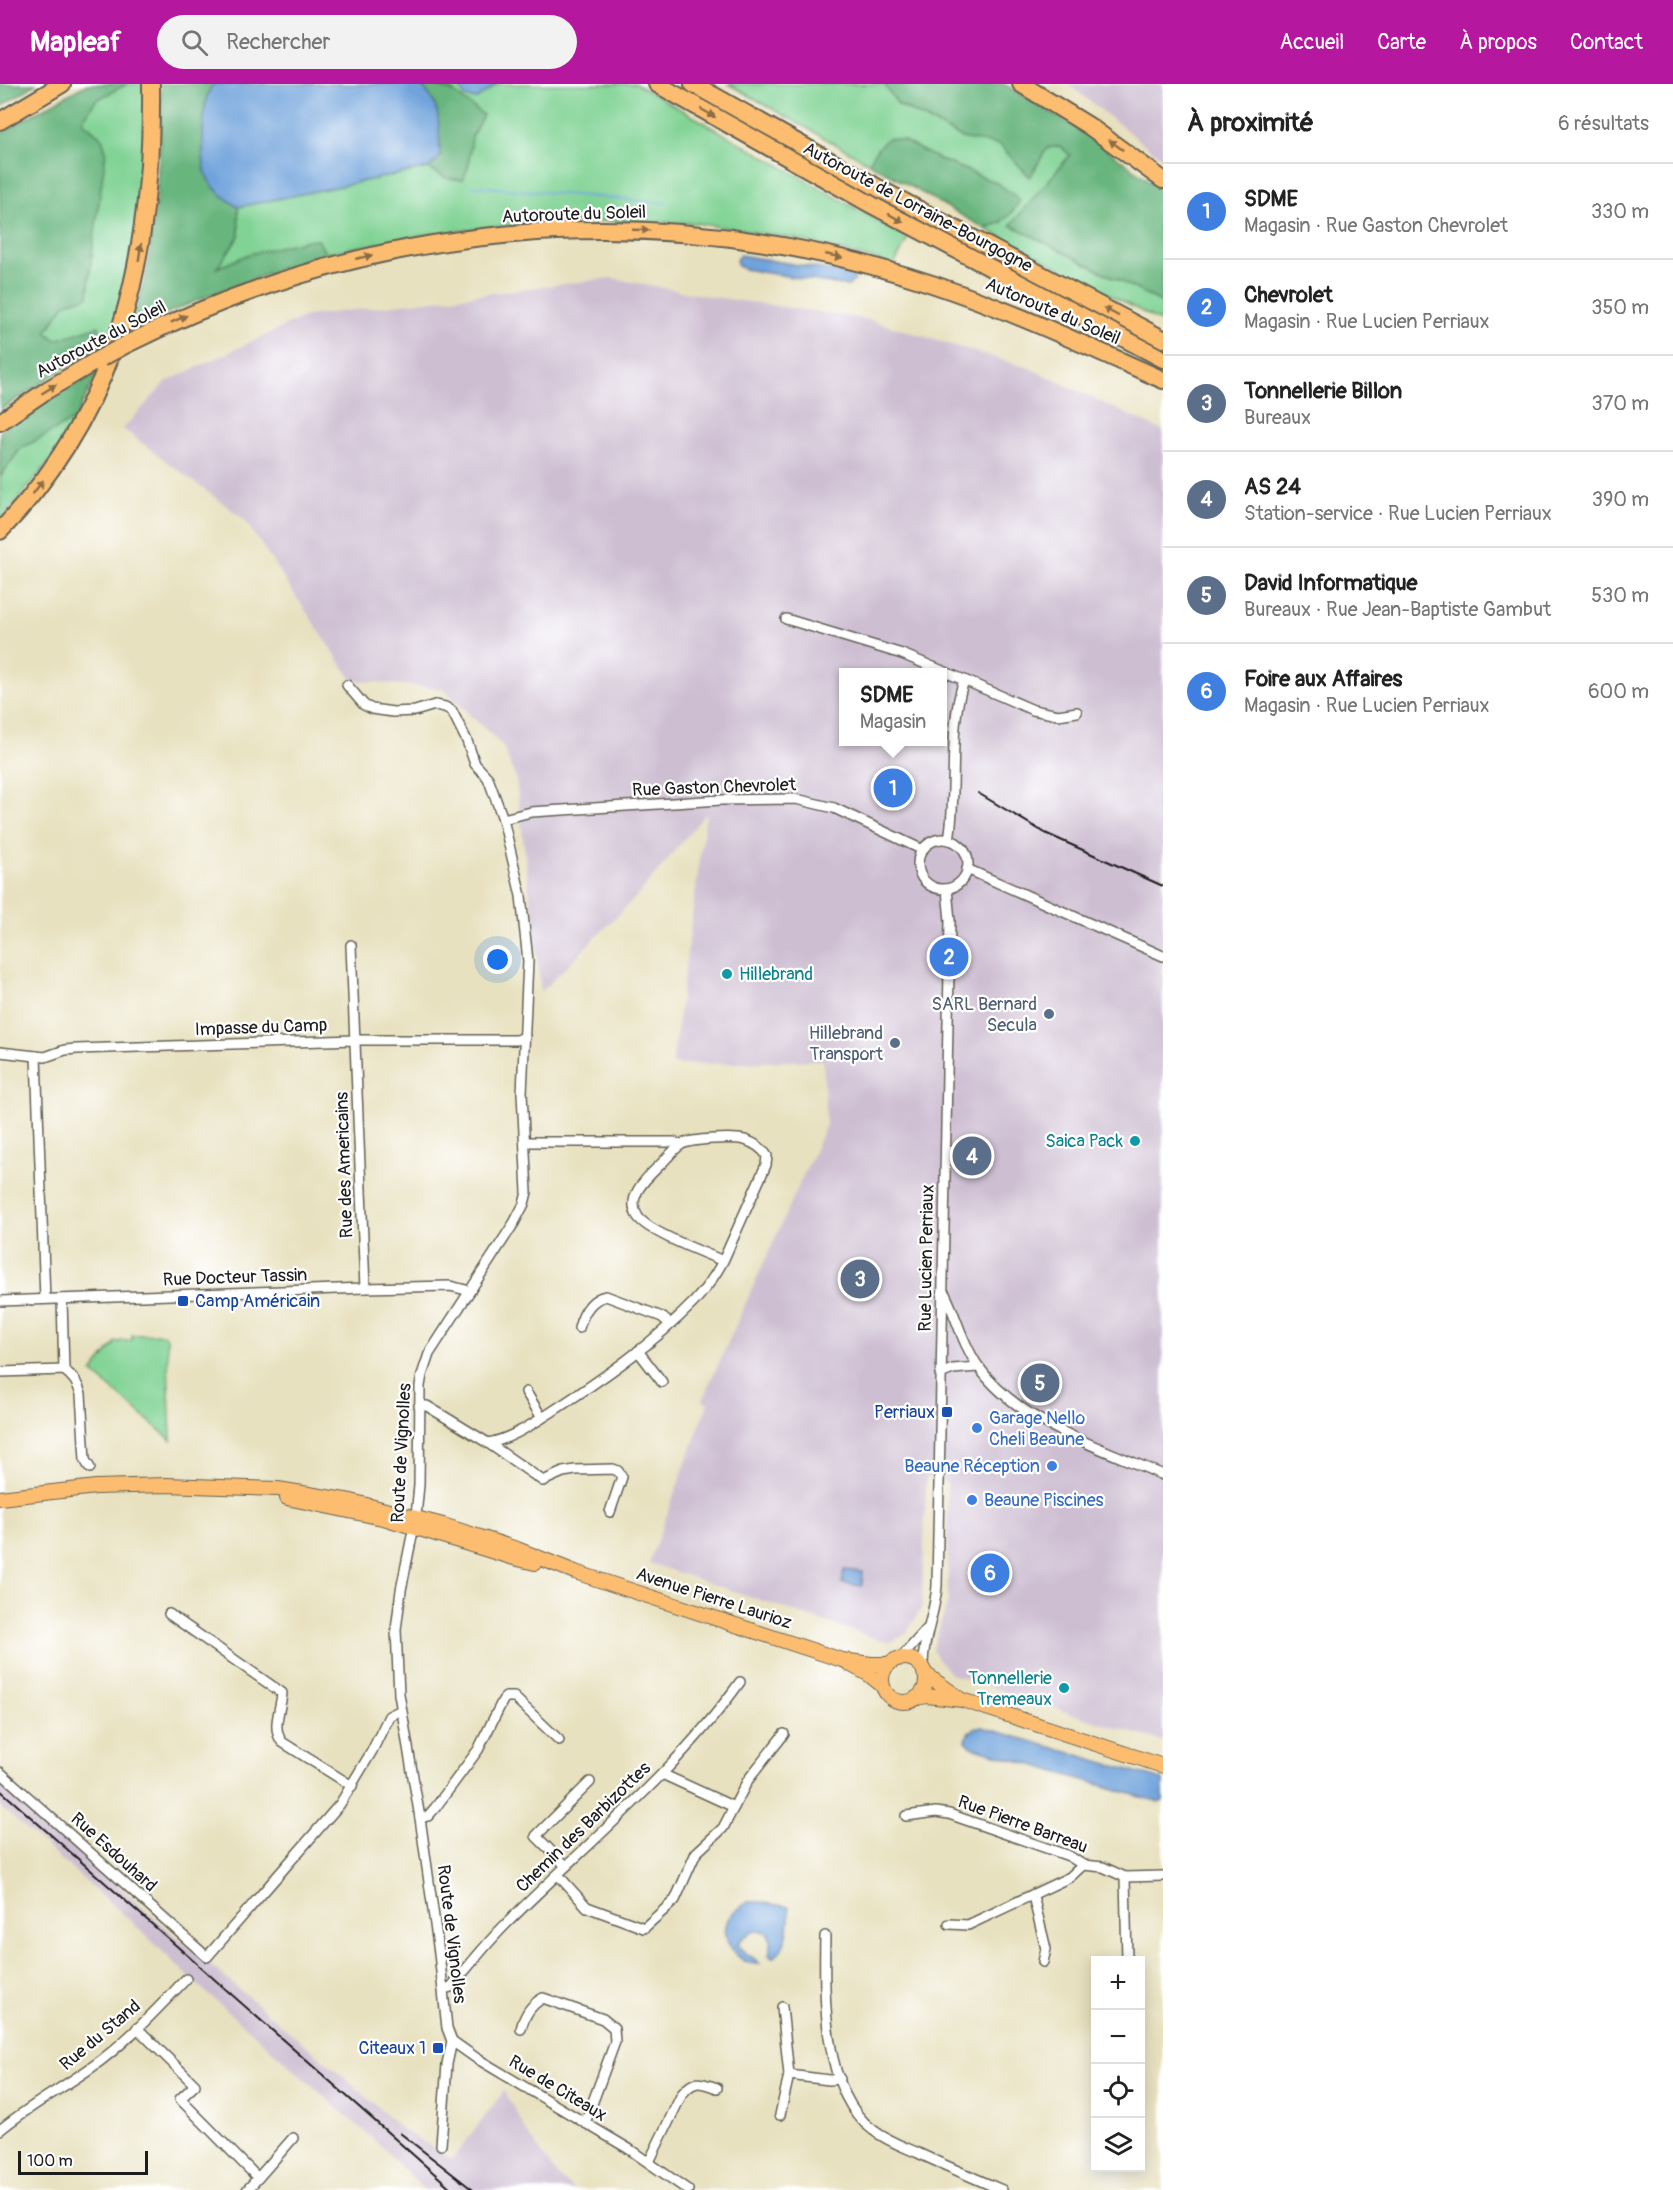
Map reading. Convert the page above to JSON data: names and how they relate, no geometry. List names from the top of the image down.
{
  "streets": {
    "highway": ["Autoroute de Lorraine-Bourgogne", "Autoroute du Soleil"],
    "main road": ["Avenue Pierre Laurioz"],
    "street": [
      "Rue Gaston Chevrolet",
      "Impasse du Camp",
      "Rue des Americains",
      "Rue Lucien Perriaux",
      "Rue Docteur Tassin",
      "Route de Vignolles",
      "Rue Pierre Barreau",
      "Chemin des Barbizottes",
      "Rue Esdouhard",
      "Rue du Stand",
      "Rue de Citeaux"
    ]
  },
  "crossings": [
    ["Rue Gaston Chevrolet", "Rue Lucien Perriaux"],
    ["Rue Gaston Chevrolet", "Route de Vignolles"],
    ["Impasse du Camp", "Rue des Americains"],
    ["Impasse du Camp", "Route de Vignolles"],
    ["Rue des Americains", "Rue Docteur Tassin"],
    ["Rue Lucien Perriaux", "Avenue Pierre Laurioz"],
    ["Rue Docteur Tassin", "Route de Vignolles"],
    ["Route de Vignolles", "Avenue Pierre Laurioz"],
    ["Route de Vignolles", "Chemin des Barbizottes"],
    ["Route de Vignolles", "Rue de Citeaux"]
  ],
  "one_way": ["Autoroute du Soleil"],
  "places": {
    "other": [
      "Hillebrand",
      "SARL Bernard Secula",
      "Hillebrand Transport",
      "Saica Pack",
      "Garage Nello Cheli Beaune",
      "Beaune Réception",
      "Beaune Piscines",
      "Tonnellerie Tremeaux"
    ],
    "transit": ["Camp Américain", "Perriaux", "Citeaux 1"]
  },
  "scale_bar": "100 m",
  "page": {
    "header": "Mapleaf",
    "search": "Rechercher",
    "nav": [
      "Accueil",
      "Carte",
      "À propos",
      "Contact"
    ],
    "heading": ["À proximité", "6 résultats"],
    "list": [
      {
        "mark": "1",
        "name": "SDME",
        "note": "Magasin · Rue Gaston Chevrolet",
        "value": "330 m"
      },
      {
        "mark": "2",
        "name": "Chevrolet",
        "note": "Magasin · Rue Lucien Perriaux",
        "value": "350 m"
      },
      {
        "mark": "3",
        "name": "Tonnellerie Billon",
        "note": "Bureaux",
        "value": "370 m"
      },
      {
        "mark": "4",
        "name": "AS 24",
        "note": "Station-service · Rue Lucien Perriaux",
        "value": "390 m"
      },
      {
        "mark": "5",
        "name": "David Informatique",
        "note": "Bureaux · Rue Jean-Baptiste Gambut",
        "value": "530 m"
      },
      {
        "mark": "6",
        "name": "Foire aux Affaires",
        "note": "Magasin · Rue Lucien Perriaux",
        "value": "600 m"
      }
    ],
    "popup": ["SDME", "Magasin"],
    "pins": [
      "1",
      "2",
      "4",
      "3",
      "5",
      "6"
    ],
    "map_buttons": ["+", "−"],
    "scale": "100 m"
  }
}
